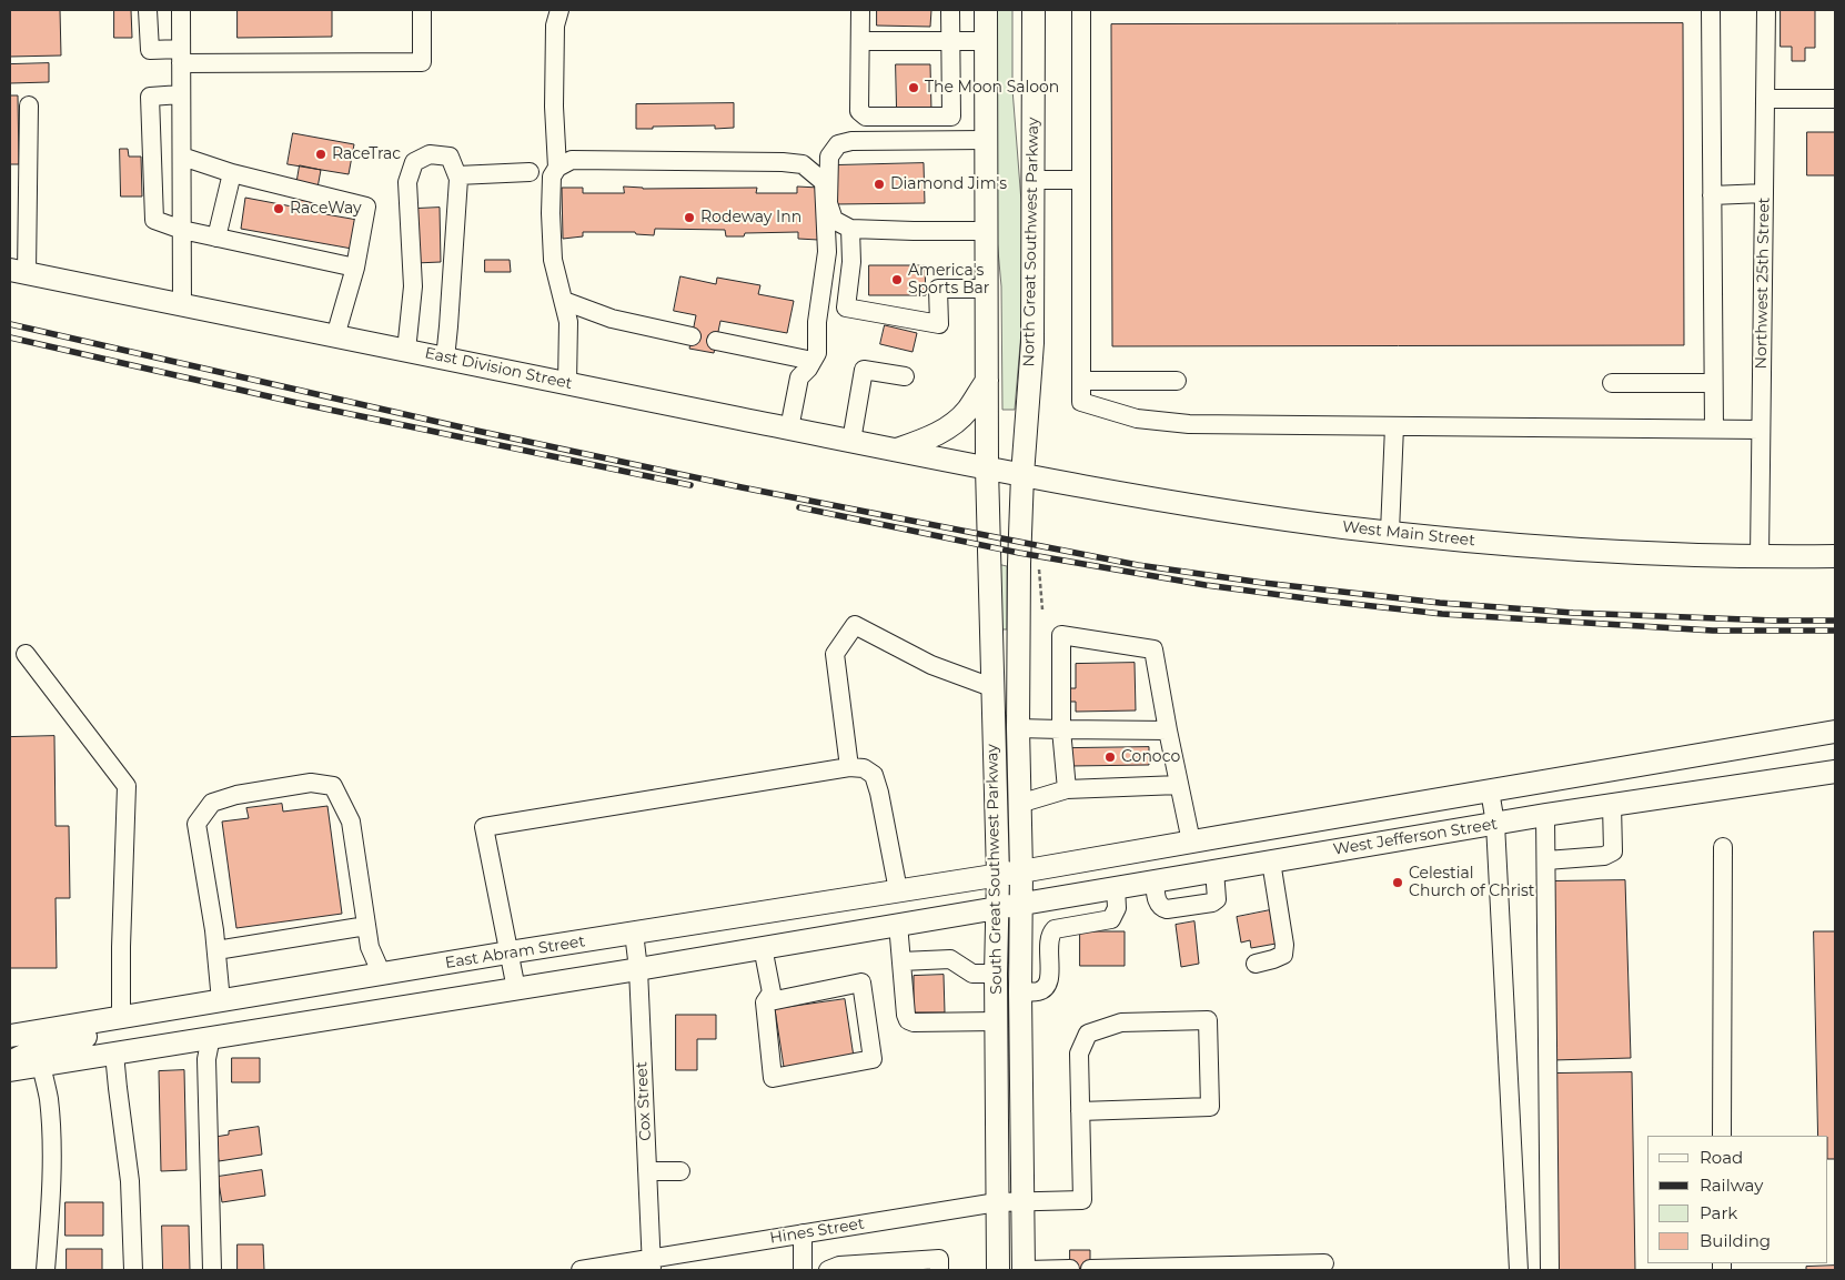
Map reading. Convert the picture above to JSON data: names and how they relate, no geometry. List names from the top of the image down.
{
  "streets": {
    "main road": [
      "North Great Southwest Parkway",
      "East Division Street",
      "West Main Street",
      "West Jefferson Street",
      "South Great Southwest Parkway",
      "East Abram Street"
    ],
    "street": ["Northwest 25th Street", "Cox Street", "Hines Street"]
  },
  "crossings": [
    ["North Great Southwest Parkway", "West Main Street"],
    ["North Great Southwest Parkway", "South Great Southwest Parkway"],
    ["Northwest 25th Street", "West Main Street"],
    ["East Division Street", "West Main Street"],
    ["East Division Street", "South Great Southwest Parkway"],
    ["West Main Street", "South Great Southwest Parkway"],
    ["West Jefferson Street", "South Great Southwest Parkway"],
    ["South Great Southwest Parkway", "East Abram Street"],
    ["South Great Southwest Parkway", "Hines Street"],
    ["East Abram Street", "Cox Street"],
    ["Cox Street", "Hines Street"]
  ],
  "places": [
    "The Moon Saloon",
    "RaceTrac",
    "Diamond Jim's",
    "RaceWay",
    "Rodeway Inn",
    "America's Sports Bar",
    "Conoco",
    "Celestial Church of Christ"
  ],
  "legend": [
    "Road",
    "Railway",
    "Park",
    "Building"
  ]
}
